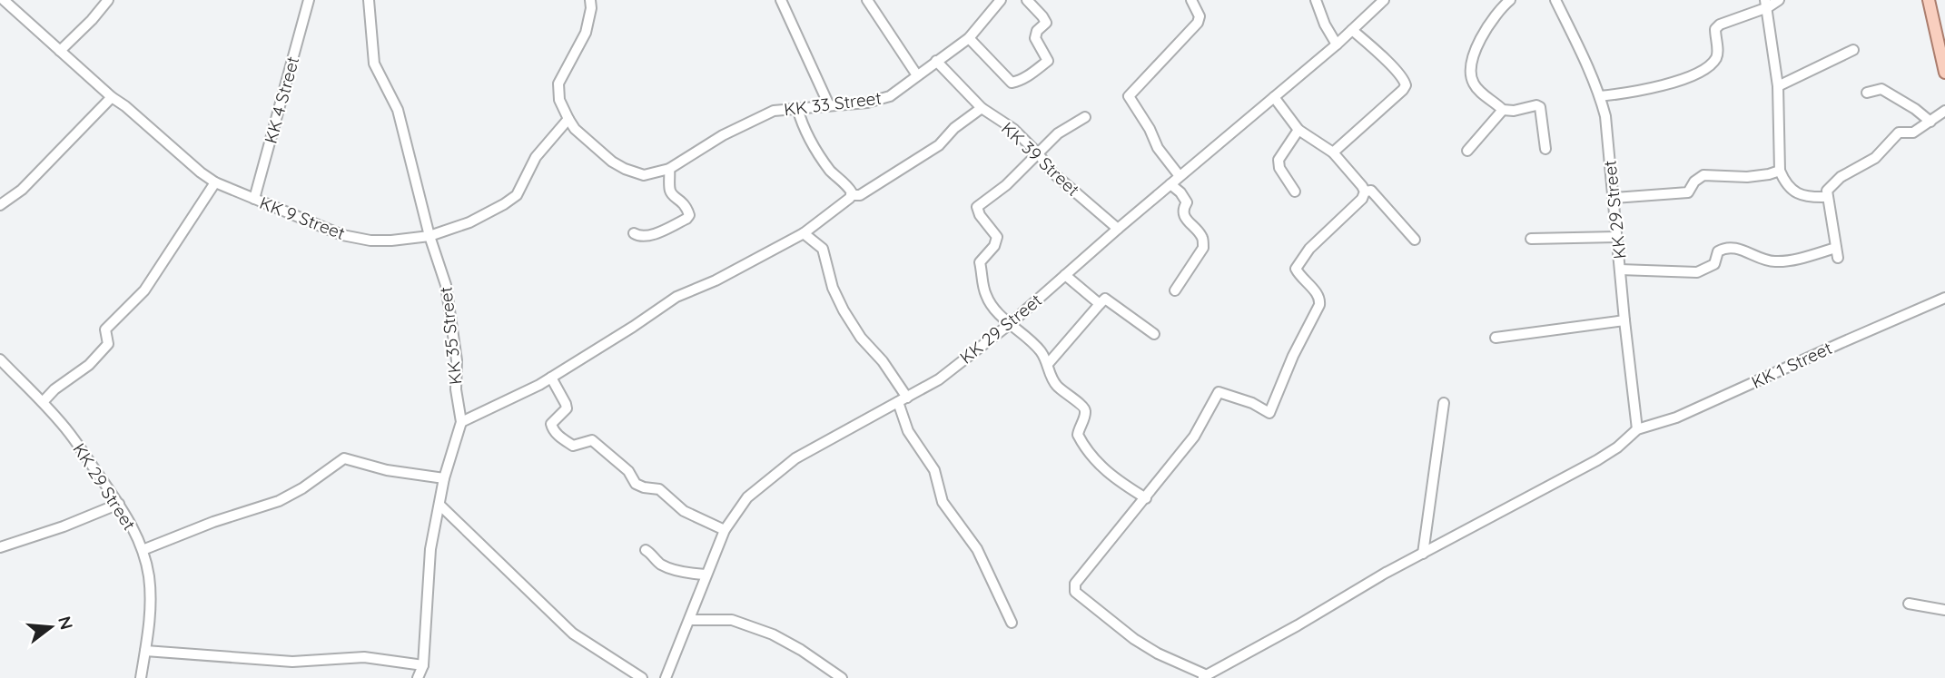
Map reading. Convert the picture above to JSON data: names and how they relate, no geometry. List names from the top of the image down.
{
  "streets": {
    "street": [
      "KK 4 Street",
      "KK 33 Street",
      "KK 39 Street",
      "KK 29 Street",
      "KK 9 Street",
      "KK 35 Street",
      "KK 1 Street"
    ]
  },
  "crossings": [
    ["KK 4 Street", "KK 9 Street"],
    ["KK 33 Street", "KK 39 Street"],
    ["KK 33 Street", "KK 9 Street"],
    ["KK 39 Street", "KK 29 Street"],
    ["KK 29 Street", "KK 1 Street"],
    ["KK 9 Street", "KK 35 Street"]
  ],
  "north": "right"
}
